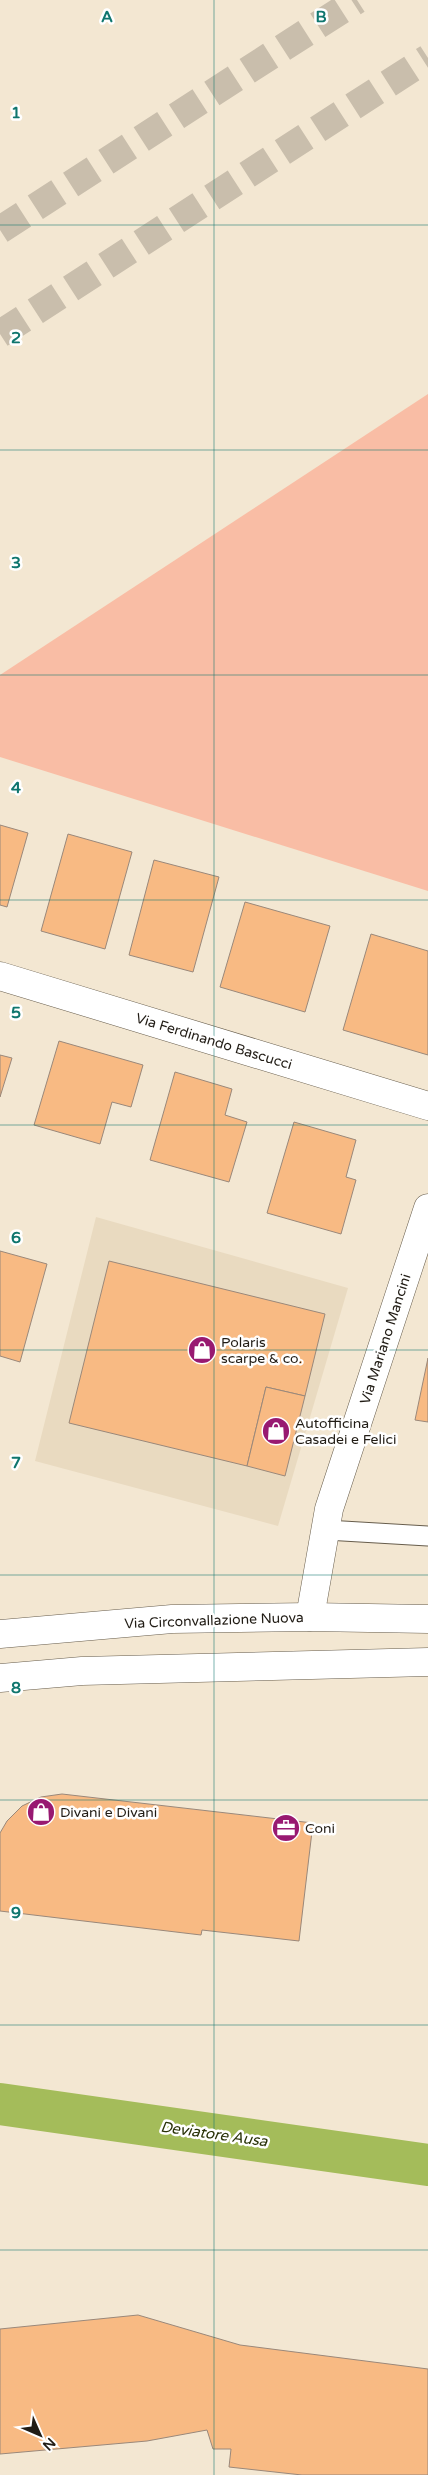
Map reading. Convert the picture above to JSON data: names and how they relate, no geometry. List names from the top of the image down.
{
  "streets": {
    "street": ["Via Ferdinando Bascucci", "Via Mariano Mancini", "Via Circonvallazione Nuova"]
  },
  "crossings": [
    ["Via Mariano Mancini", "Via Circonvallazione Nuova"]
  ],
  "water": ["Deviatore Ausa"],
  "places": {
    "shop": ["Polaris scarpe & co.", "Autofficina Casadei e Felici", "Divani e Divani"],
    "office": ["Coni"]
  },
  "north": "bottom right",
  "grid": {
    "columns": ["A", "B"],
    "rows": [
      "1",
      "2",
      "3",
      "4",
      "5",
      "6",
      "7",
      "8",
      "9"
    ]
  }
}
